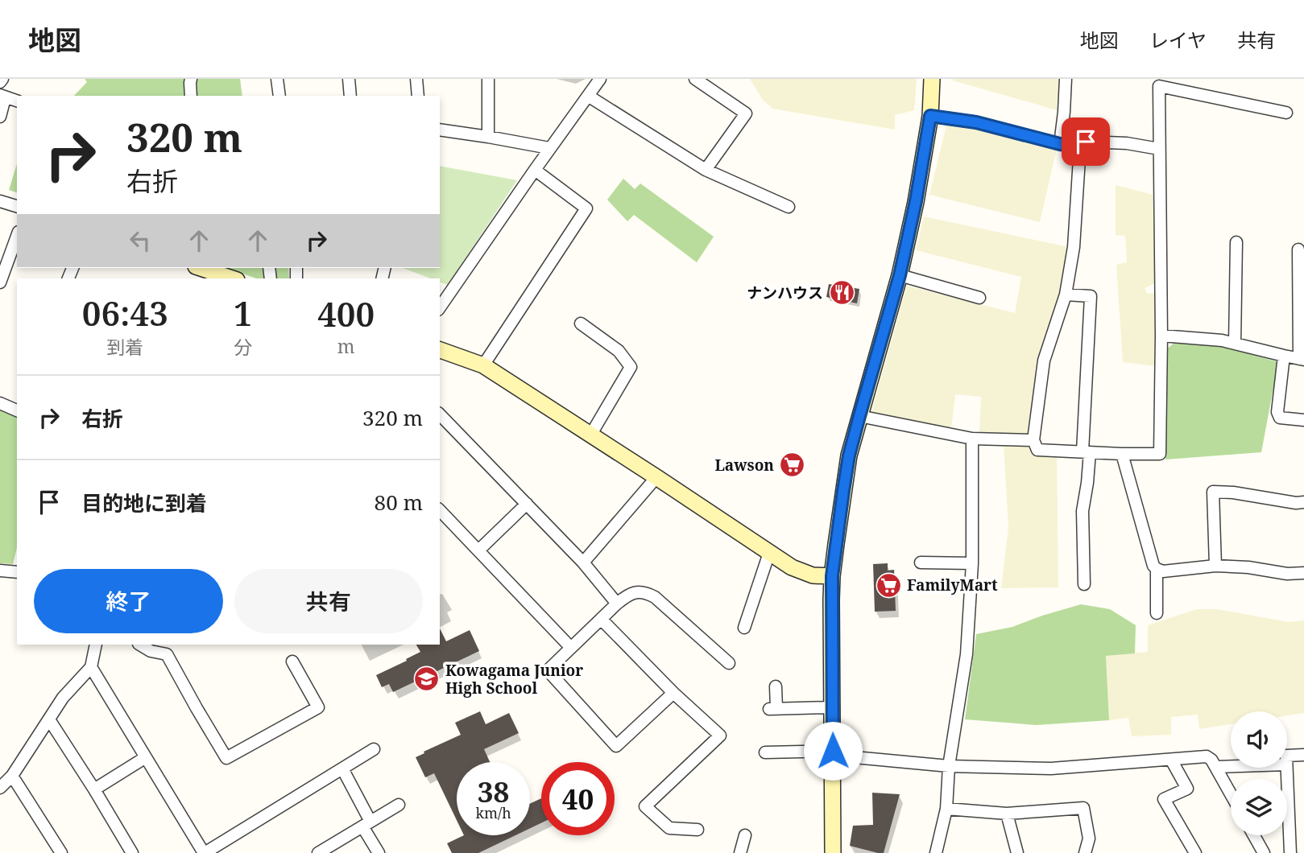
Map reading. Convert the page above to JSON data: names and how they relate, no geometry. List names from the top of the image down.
{
  "places": {
    "restaurant": ["ナンハウス"],
    "supermarket": ["Lawson", "FamilyMart"],
    "school or university": ["Kowagama Junior High School"]
  },
  "page": {
    "header": "地図",
    "nav": ["地図", "レイヤ", "共有"],
    "turn": ["320 m", "右折"],
    "eta": [
      "06:43",
      "到着",
      "1",
      "分",
      "400",
      "m"
    ],
    "list": [
      {
        "name": "右折",
        "value": "320 m"
      },
      {
        "name": "目的地に到着",
        "value": "80 m"
      }
    ],
    "buttons": ["終了", "共有"],
    "speed": "38 km/h",
    "limit": "40"
  }
}
